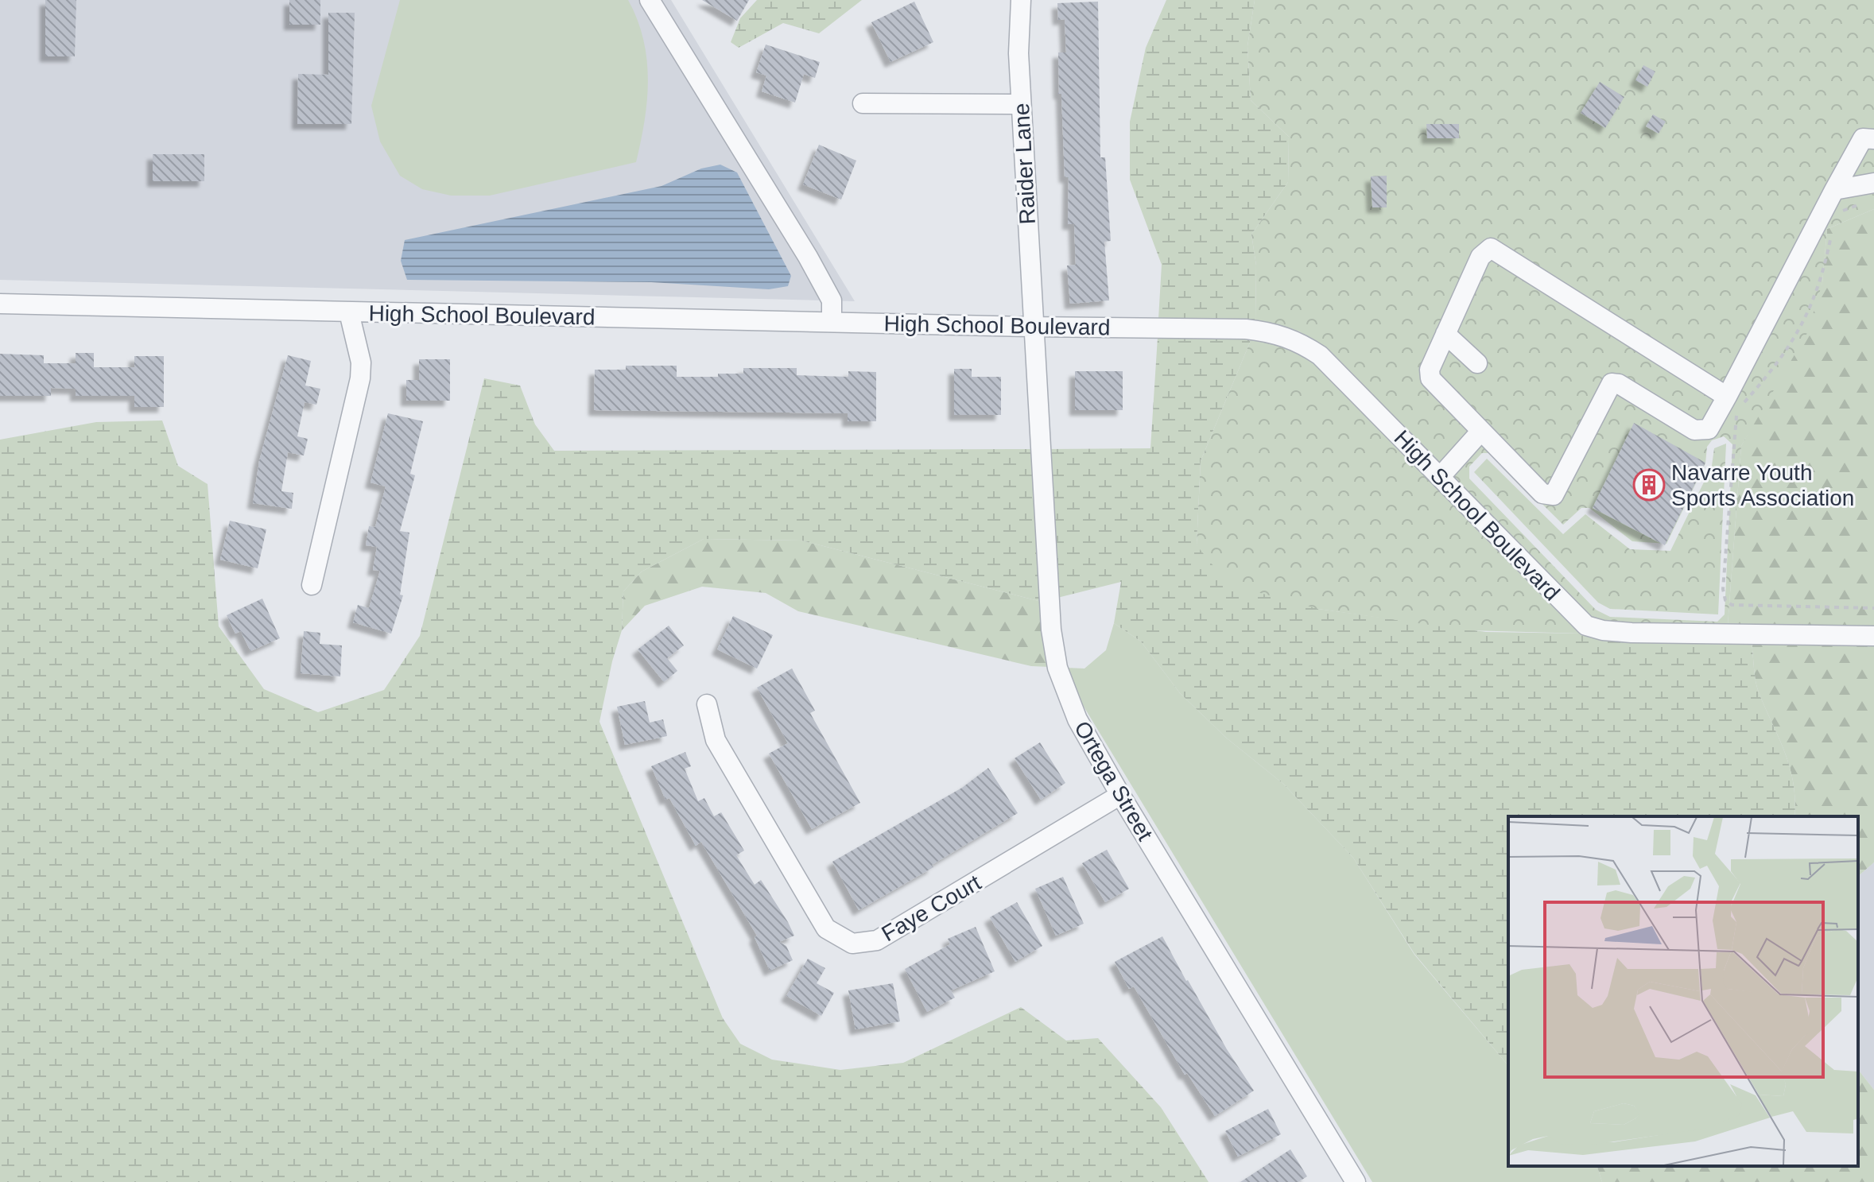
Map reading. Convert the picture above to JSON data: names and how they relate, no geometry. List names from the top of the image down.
{
  "streets": {
    "street": [
      "Raider Lane",
      "High School Boulevard",
      "Ortega Street",
      "Faye Court"
    ]
  },
  "crossings": [
    ["Raider Lane", "High School Boulevard"],
    ["Raider Lane", "Ortega Street"],
    ["High School Boulevard", "Ortega Street"],
    ["Ortega Street", "Faye Court"]
  ],
  "places": {
    "building": ["Navarre Youth Sports Association"]
  }
}
